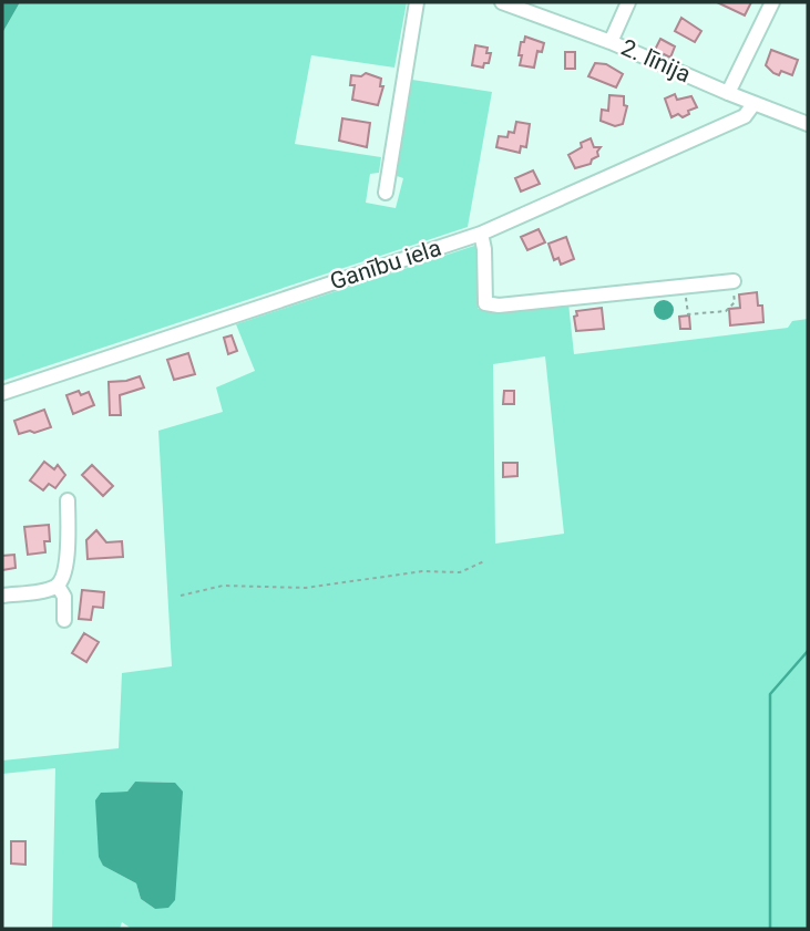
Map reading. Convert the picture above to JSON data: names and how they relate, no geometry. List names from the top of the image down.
{
  "streets": {
    "street": ["2. līnija", "Ganību iela"]
  },
  "crossings": [
    ["2. līnija", "Ganību iela"]
  ]
}
